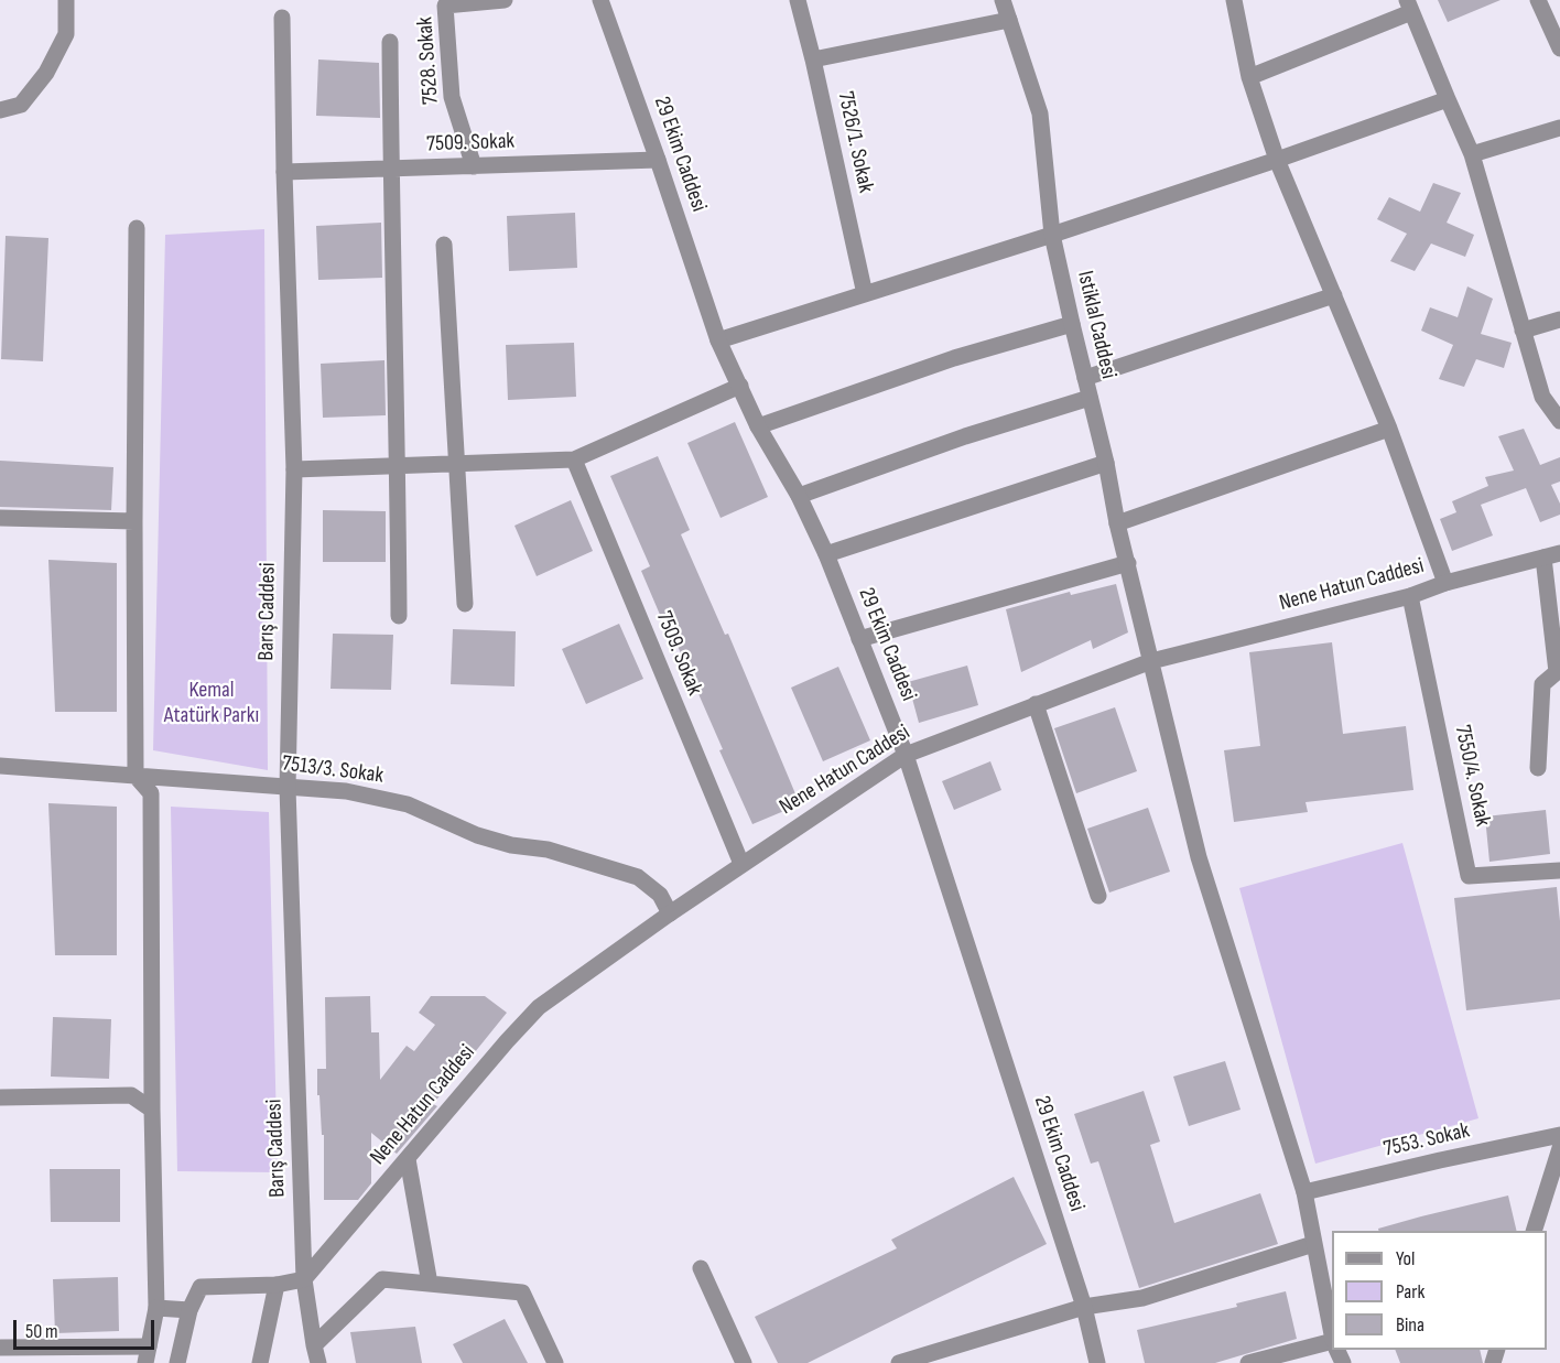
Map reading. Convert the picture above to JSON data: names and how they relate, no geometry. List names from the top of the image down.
{
  "streets": {
    "street": [
      "7528. Sokak",
      "7526/1. Sokak",
      "7509. Sokak",
      "29 Ekim Caddesi",
      "Istiklal Caddesi",
      "Nene Hatun Caddesi",
      "Barış Caddesi",
      "7513/3. Sokak",
      "7550/4. Sokak",
      "7553. Sokak"
    ]
  },
  "crossings": [
    ["7528. Sokak", "7509. Sokak"],
    ["7509. Sokak", "29 Ekim Caddesi"],
    ["7509. Sokak", "Nene Hatun Caddesi"],
    ["7509. Sokak", "Barış Caddesi"],
    ["29 Ekim Caddesi", "Nene Hatun Caddesi"],
    ["Istiklal Caddesi", "Nene Hatun Caddesi"],
    ["Istiklal Caddesi", "7553. Sokak"],
    ["Nene Hatun Caddesi", "Barış Caddesi"],
    ["Nene Hatun Caddesi", "7513/3. Sokak"],
    ["Nene Hatun Caddesi", "7550/4. Sokak"],
    ["Barış Caddesi", "7513/3. Sokak"]
  ],
  "parks": ["Kemal Atatürk Parkı"],
  "legend": ["Yol", "Park", "Bina"],
  "scale_bar": "50 m"
}
